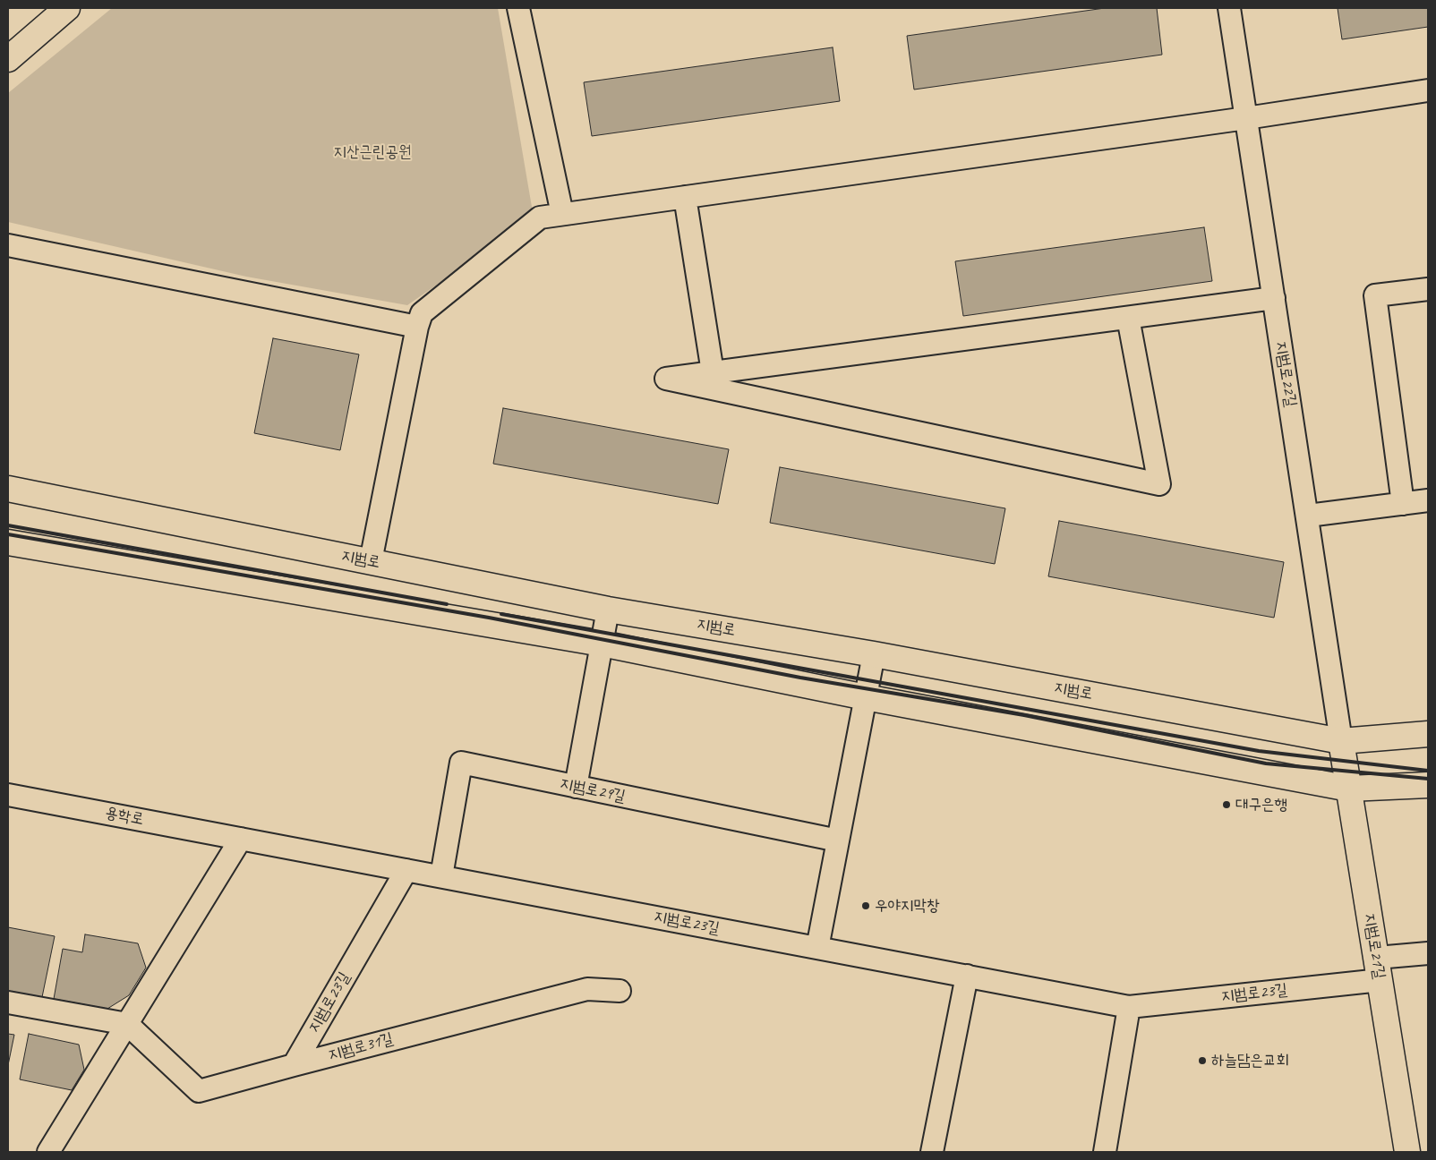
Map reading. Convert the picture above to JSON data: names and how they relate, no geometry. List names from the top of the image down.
{
  "streets": {
    "main road": ["지범로", "지범로21길"],
    "street": [
      "지범로22길",
      "지범로29길",
      "용학로",
      "지범로23길",
      "지범로31길"
    ]
  },
  "crossings": [
    ["지범로22길", "지범로"],
    ["지범로22길", "지범로21길"],
    ["지범로", "지범로21길"],
    ["지범로29길", "지범로23길"],
    ["용학로", "지범로23길"],
    ["지범로23길", "지범로21길"],
    ["지범로23길", "지범로31길"]
  ],
  "parks": ["지산근린공원"],
  "places": ["대구은행", "우야지막창", "하늘담은교회"]
}
